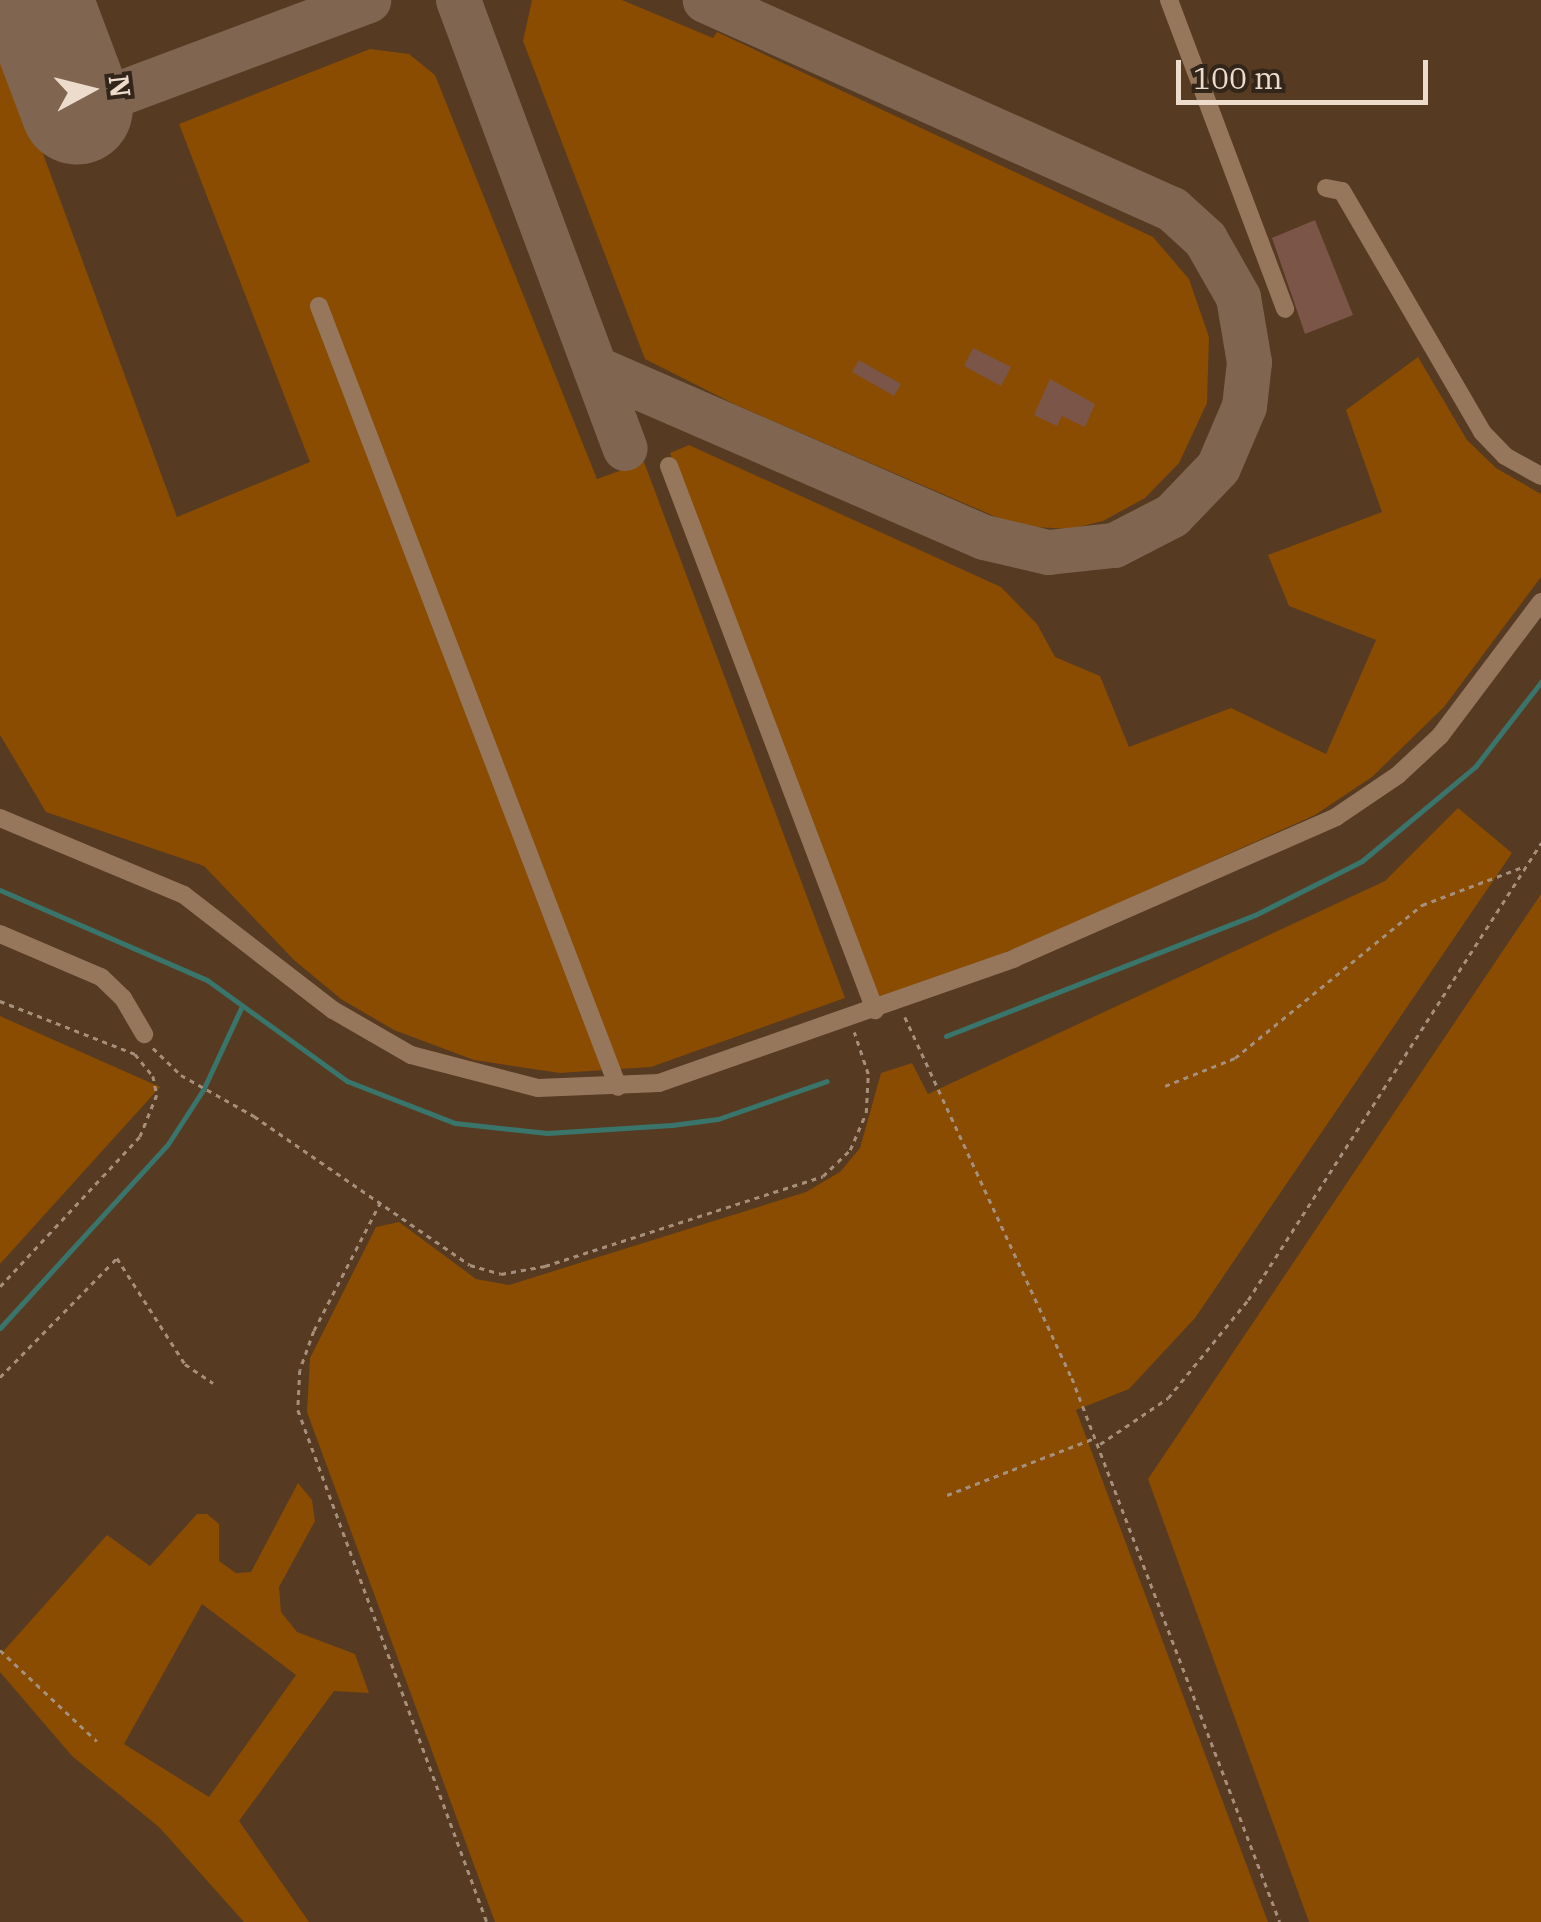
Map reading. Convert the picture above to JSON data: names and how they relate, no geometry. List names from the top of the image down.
{
  "scale_bar": "100 m",
  "north": "right"
}
